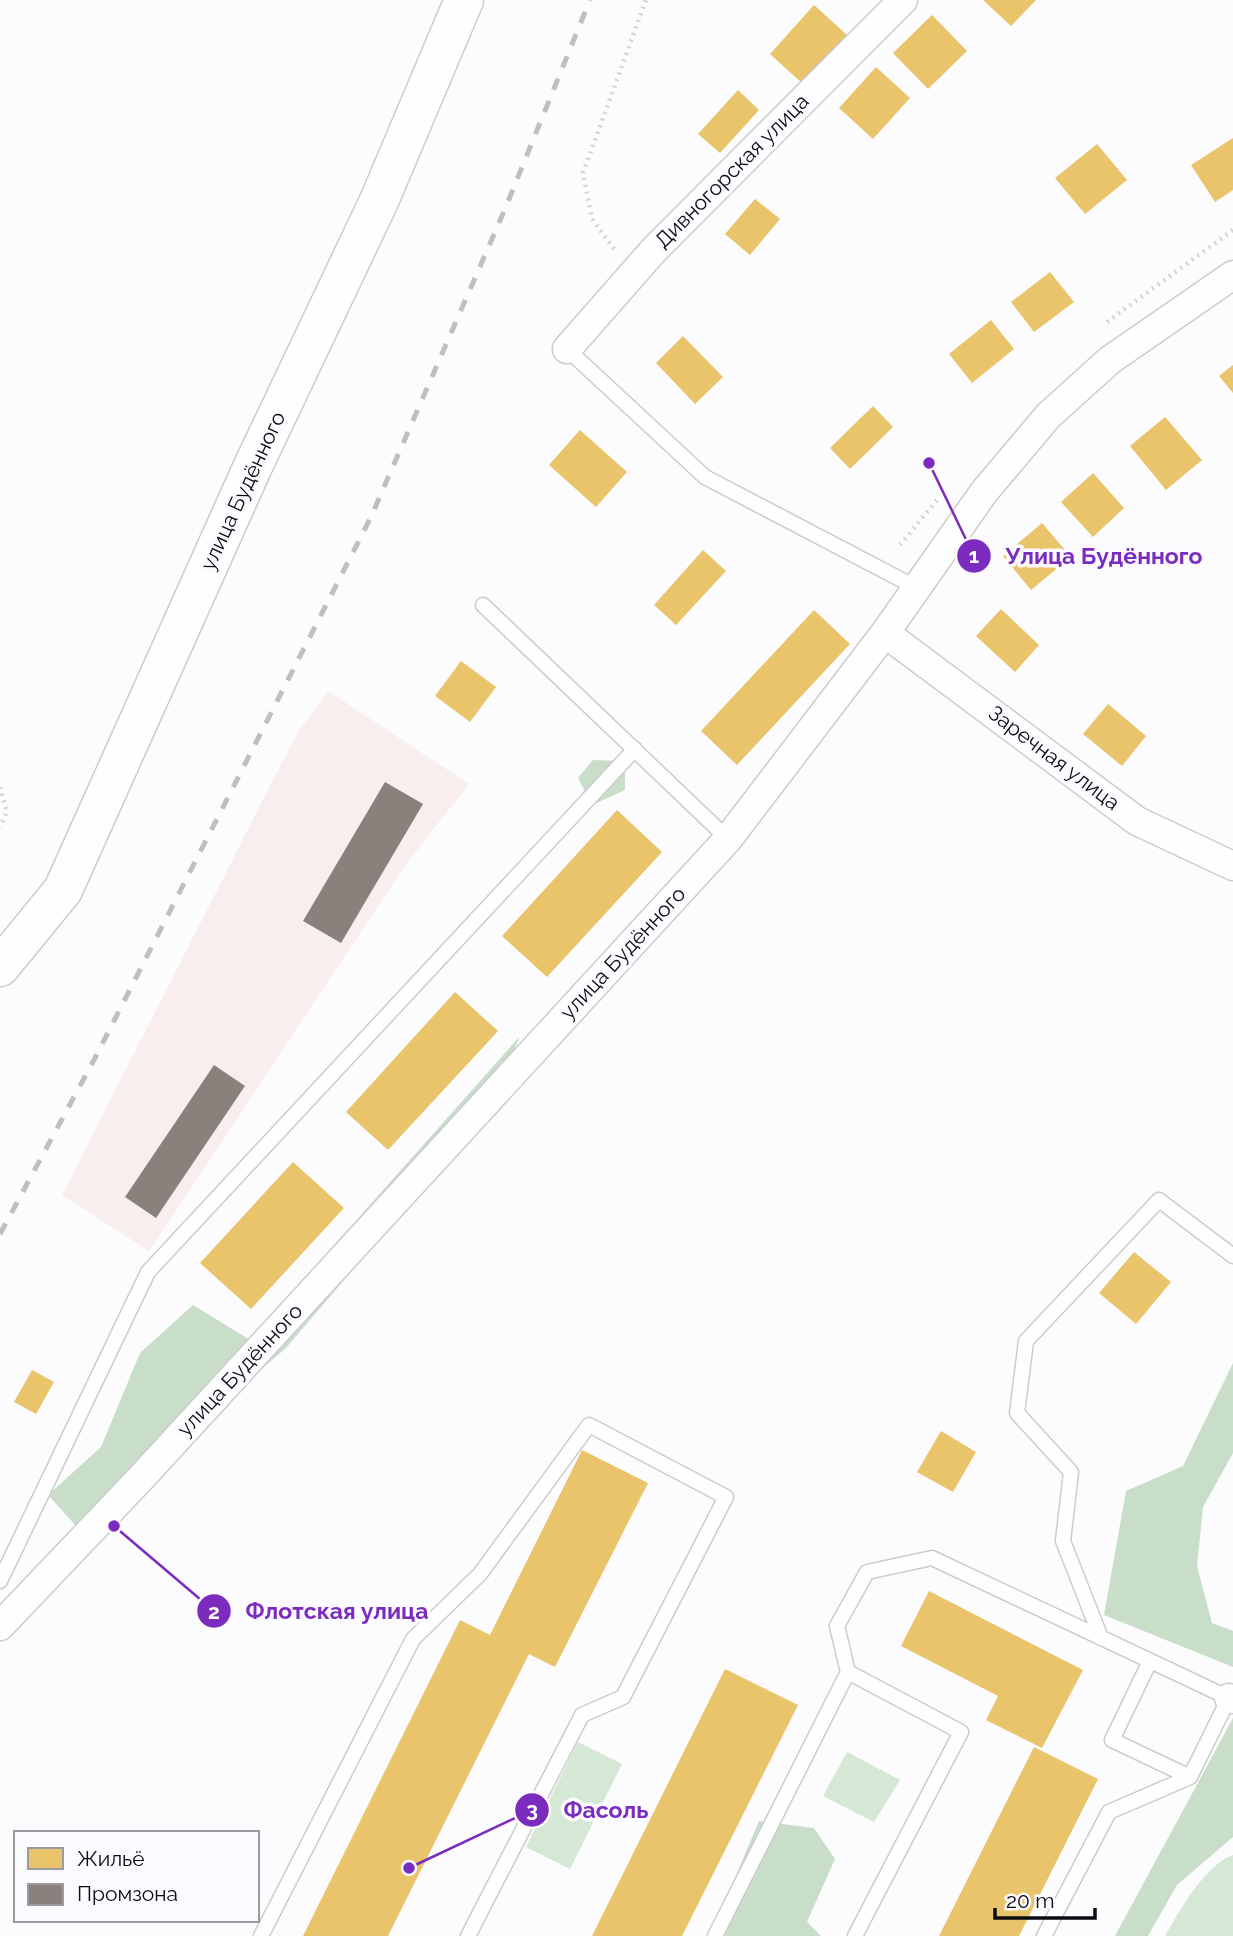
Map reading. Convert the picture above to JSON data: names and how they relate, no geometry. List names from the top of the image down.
{
  "streets": {
    "main road": ["улица Будённого"],
    "street": ["Дивногорская улица", "Заречная улица"]
  },
  "crossings": [
    ["улица Будённого", "Заречная улица"]
  ],
  "places": ["Улица Будённого", "Флотская улица", "Фасоль"],
  "legend": ["Жильё", "Промзона"],
  "scale_bar": "20 m"
}
